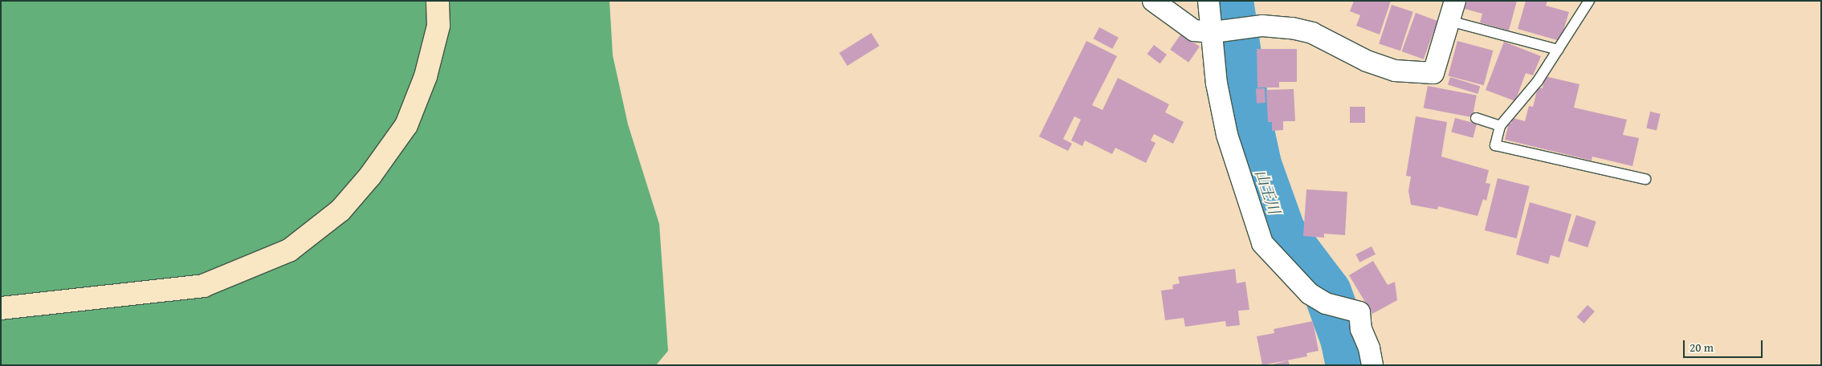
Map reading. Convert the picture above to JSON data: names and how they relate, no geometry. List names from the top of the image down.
{
  "water": ["山王川"],
  "scale_bar": "20 m"
}
